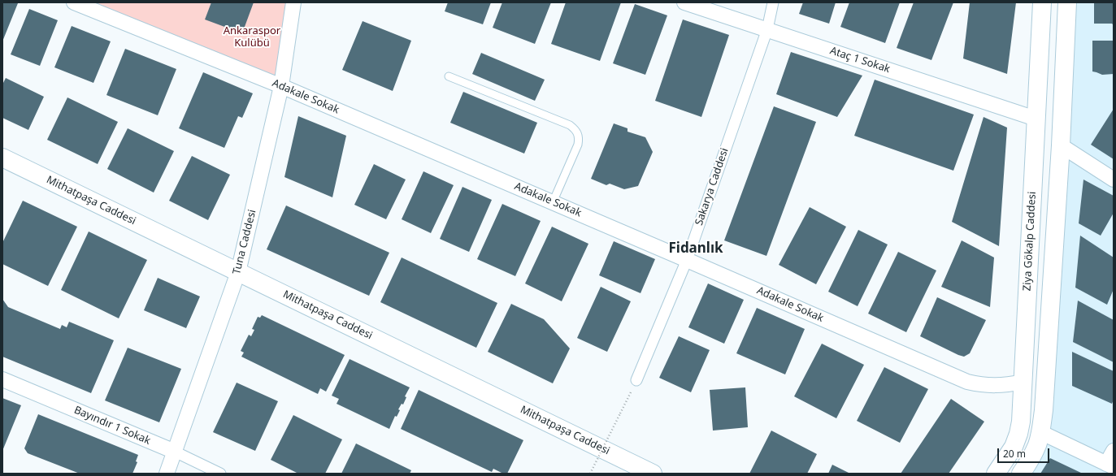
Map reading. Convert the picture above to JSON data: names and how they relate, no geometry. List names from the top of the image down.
{
  "streets": {
    "main road": ["Mithatpaşa Caddesi", "Ziya Gökalp Caddesi"],
    "street": [
      "Ataç 1 Sokak",
      "Adakale Sokak",
      "Sakarya Caddesi",
      "Tuna Caddesi",
      "Bayındır 1 Sokak"
    ]
  },
  "crossings": [
    ["Ataç 1 Sokak", "Sakarya Caddesi"],
    ["Ataç 1 Sokak", "Ziya Gökalp Caddesi"],
    ["Adakale Sokak", "Sakarya Caddesi"],
    ["Adakale Sokak", "Ziya Gökalp Caddesi"],
    ["Adakale Sokak", "Tuna Caddesi"],
    ["Mithatpaşa Caddesi", "Tuna Caddesi"],
    ["Tuna Caddesi", "Bayındır 1 Sokak"]
  ],
  "districts": ["Fidanlık"],
  "parks": ["Ankaraspor Kulübü"],
  "scale_bar": "20 m"
}
